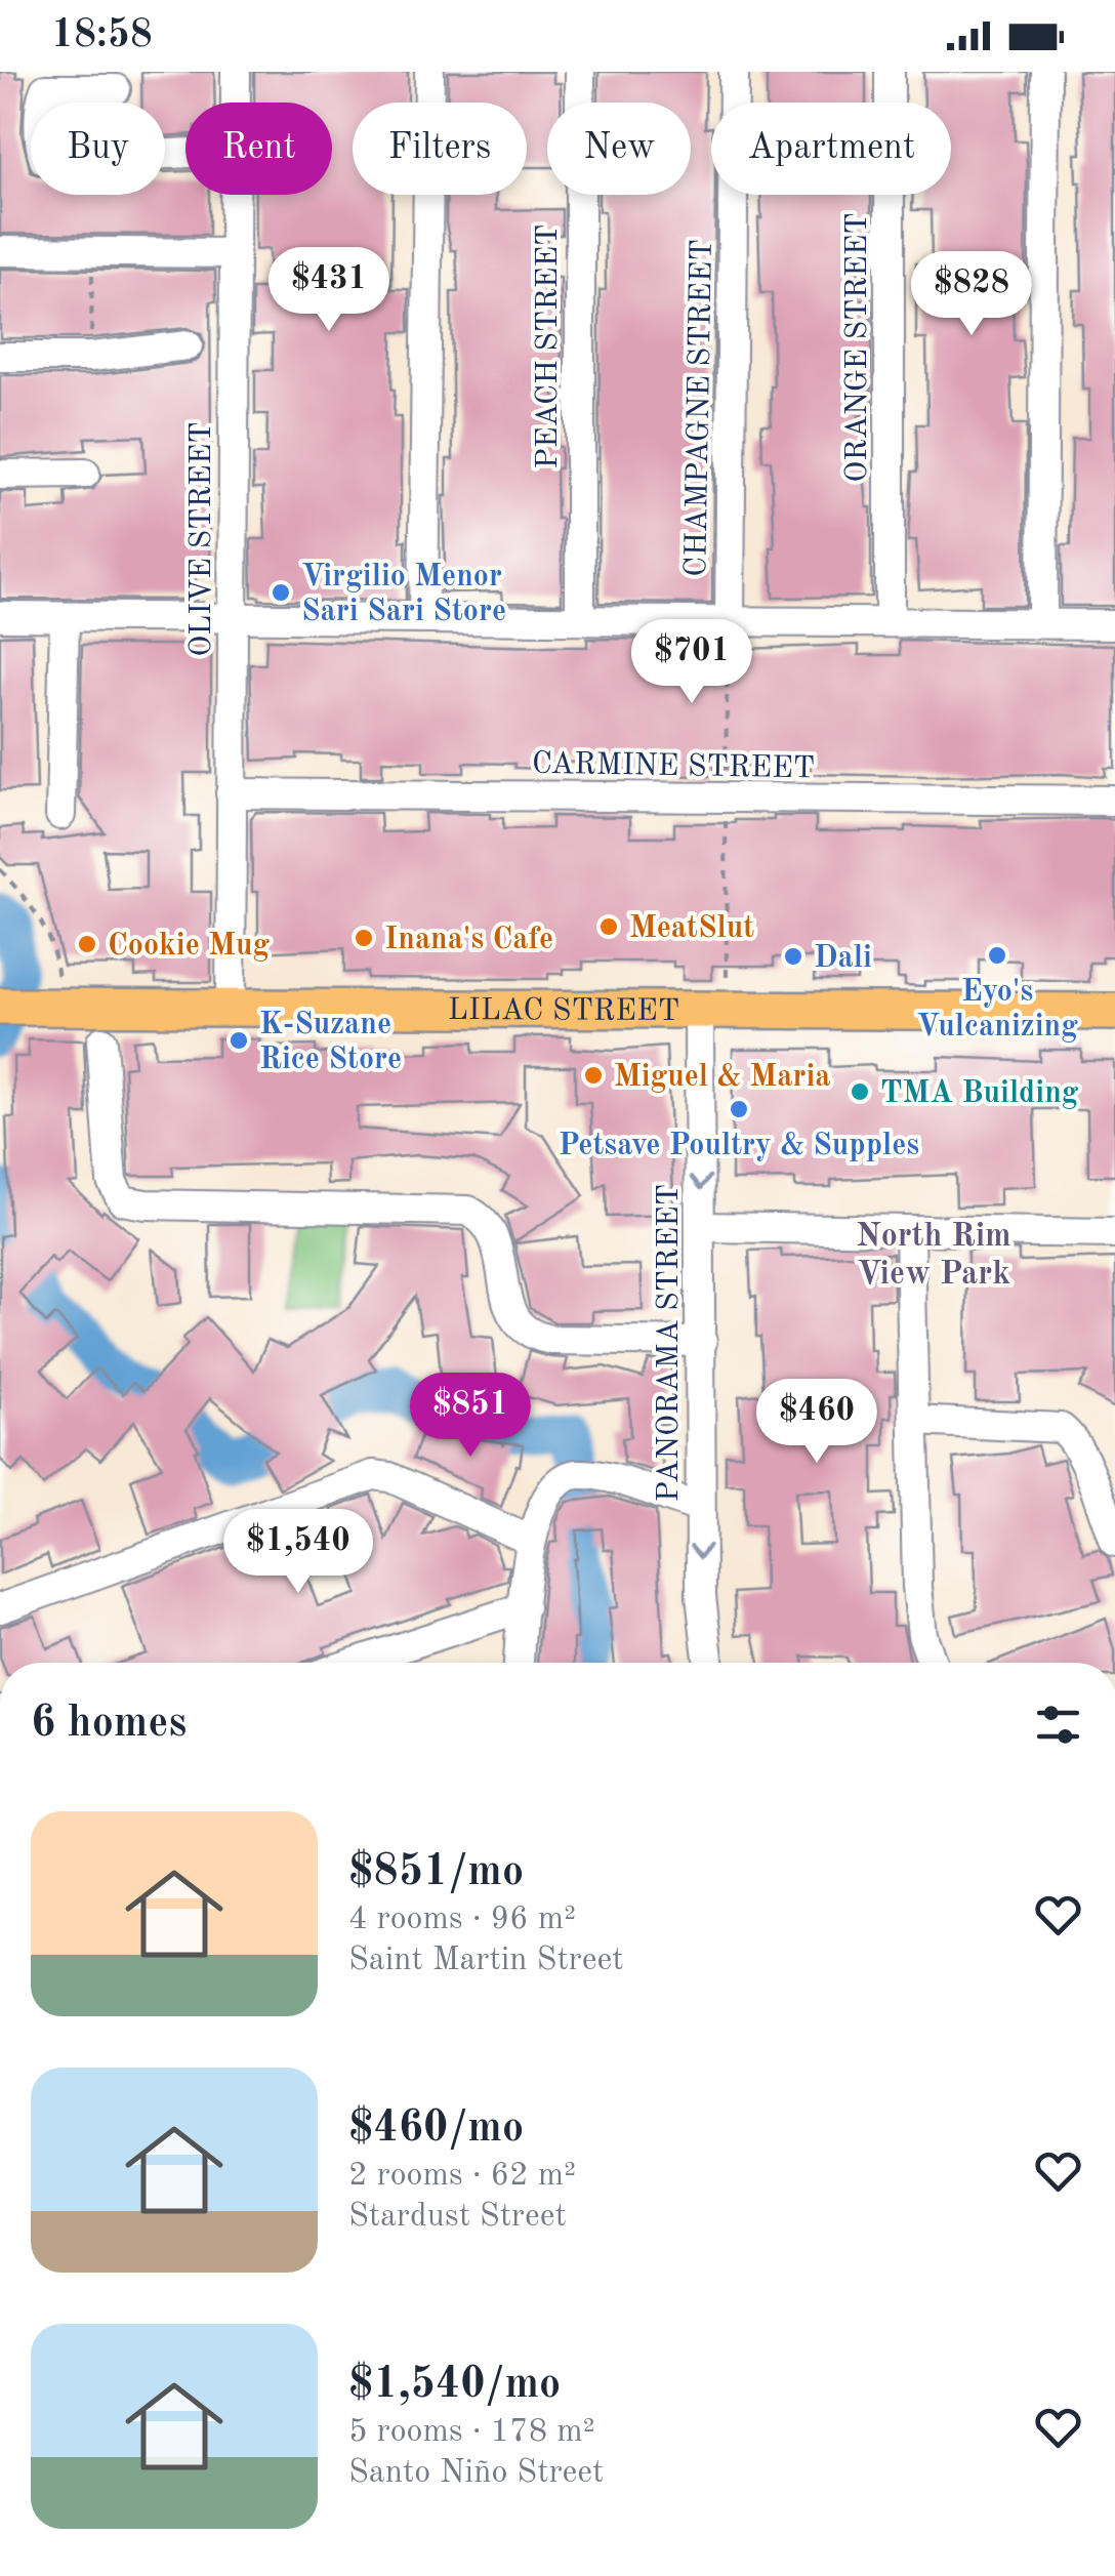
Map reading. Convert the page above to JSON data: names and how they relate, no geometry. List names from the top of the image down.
{
  "streets": {
    "main road": ["LILAC STREET"],
    "street": [
      "PEACH STREET",
      "ORANGE STREET",
      "CHAMPAGNE STREET",
      "OLIVE STREET",
      "CARMINE STREET",
      "PANORAMA STREET"
    ]
  },
  "crossings": [
    ["OLIVE STREET", "CARMINE STREET"],
    ["OLIVE STREET", "LILAC STREET"],
    ["LILAC STREET", "PANORAMA STREET"]
  ],
  "districts": ["North Rim View Park"],
  "places": [
    "Virgilio Menor Sari Sari Store",
    "MeatSlut",
    "Inana's Cafe",
    "Cookie Mug",
    "Eyo's Vulcanizing",
    "Dali",
    "K-Suzane Rice Store",
    "Miguel & Maria",
    "TMA Building",
    "Petsave Poultry & Supples"
  ],
  "page": {
    "status": "18:58",
    "chip": [
      "Buy",
      "Rent",
      "Filters",
      "New",
      "Apartment"
    ],
    "price": [
      "$431",
      "$828",
      "$701",
      "$851",
      "$460",
      "$1,540"
    ],
    "heading": "6 homes",
    "list": [
      {
        "name": "$851/mo",
        "note": "4 rooms · 96 m² · Saint Martin Street"
      },
      {
        "name": "$460/mo",
        "note": "2 rooms · 62 m² · Stardust Street"
      },
      {
        "name": "$1,540/mo",
        "note": "5 rooms · 178 m² · Santo Niño Street"
      }
    ]
  }
}
